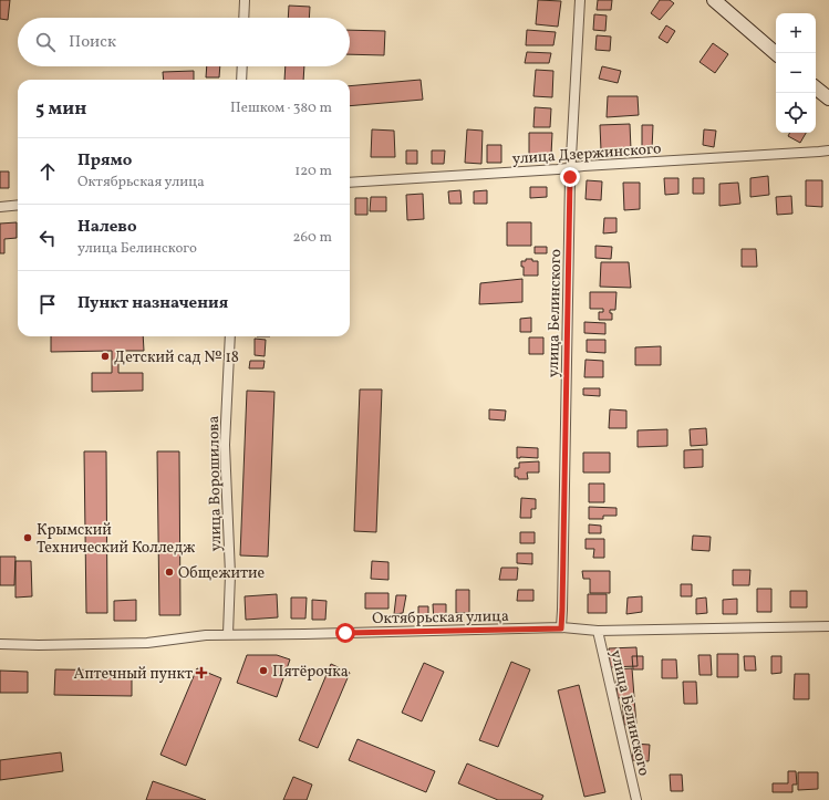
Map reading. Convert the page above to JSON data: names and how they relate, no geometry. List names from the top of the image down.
{
  "streets": {
    "street": [
      "улица Дзержинского",
      "улица Белинского",
      "улица Ворошилова",
      "Октябрьская улица"
    ]
  },
  "crossings": [
    ["улица Дзержинского", "улица Белинского"],
    ["улица Белинского", "Октябрьская улица"],
    ["улица Ворошилова", "Октябрьская улица"]
  ],
  "places": {
    "other": [
      "Детский сад № 18",
      "Крымский Технический Колледж",
      "Общежитие",
      "Пятёрочка"
    ],
    "health": ["Аптечный пункт"]
  },
  "page": {
    "map_buttons": ["+", "−"],
    "search": "Поиск",
    "heading": ["5 мин", "Пешком · 380 m"],
    "list": [
      ["Прямо", "Октябрьская улица", "120 m"],
      ["Налево", "улица Белинского", "260 m"],
      "Пункт назначения"
    ]
  }
}
